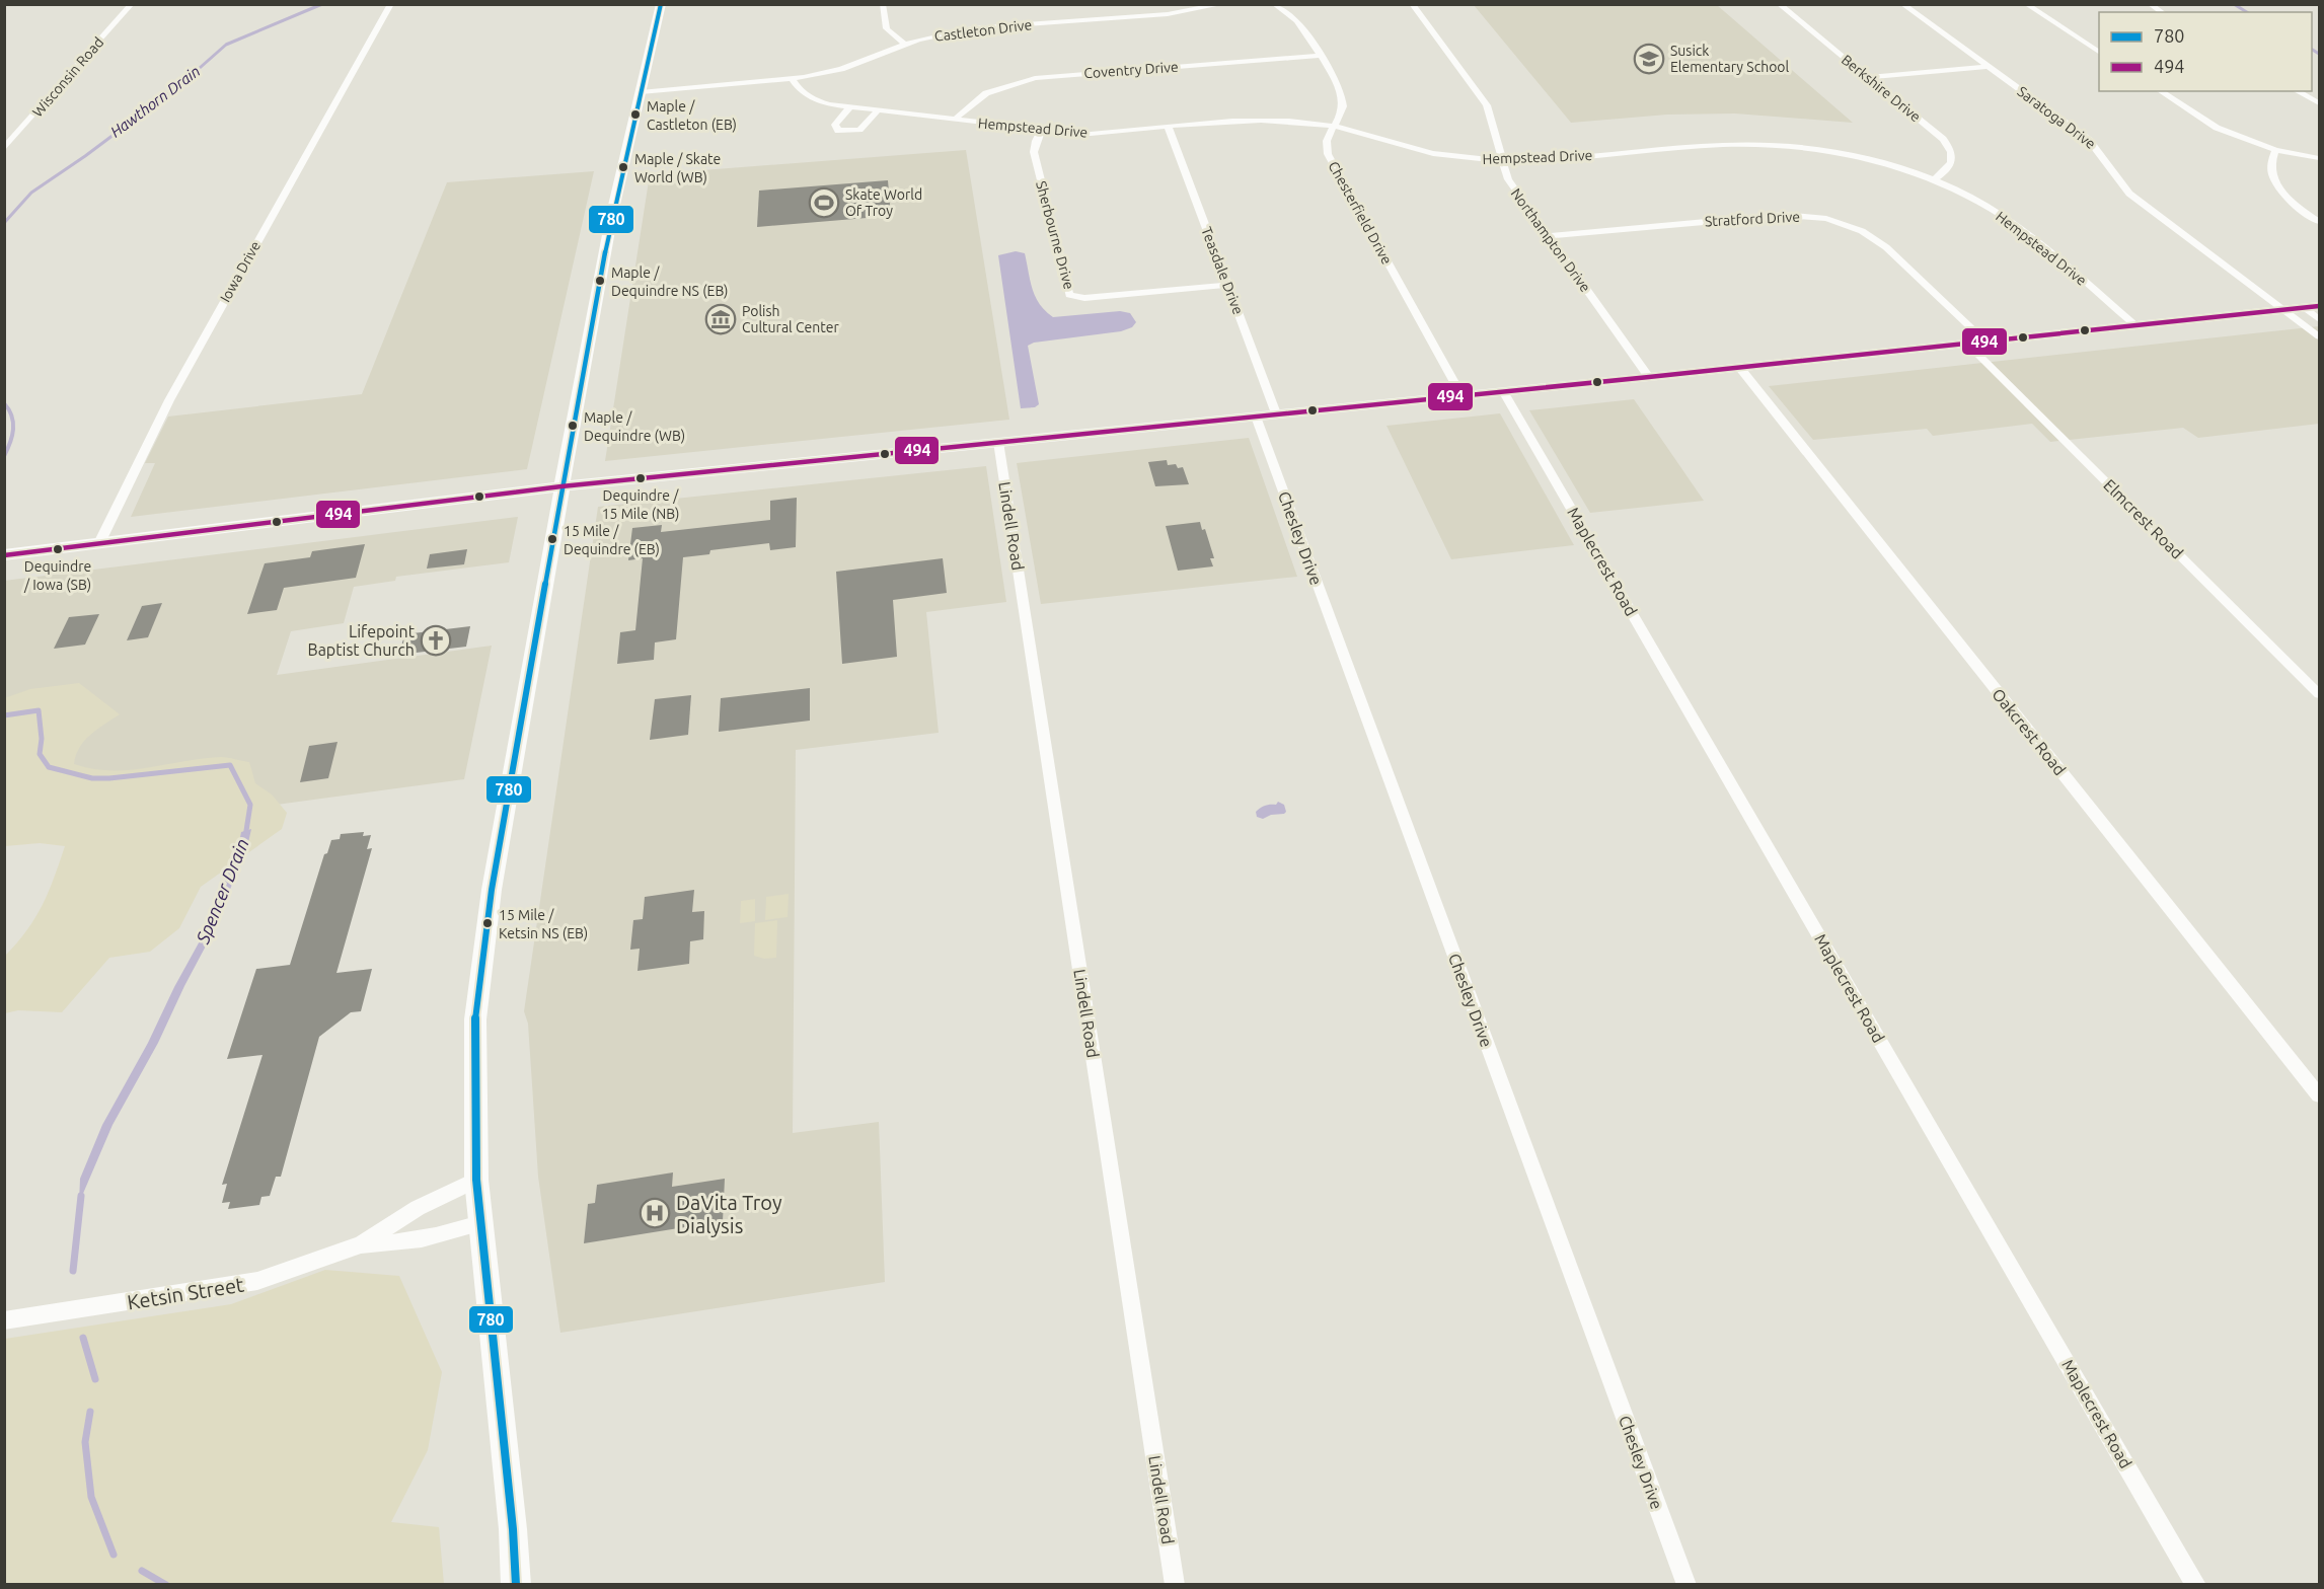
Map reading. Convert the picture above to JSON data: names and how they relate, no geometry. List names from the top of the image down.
{
  "streets": {
    "street": [
      "Castleton Drive",
      "Coventry Drive",
      "Wisconsin Road",
      "Berkshire Drive",
      "Saratoga Drive",
      "Hempstead Drive",
      "Chesterfield Drive",
      "Stratford Drive",
      "Sherbourne Drive",
      "Northampton Drive",
      "Teasdale Drive",
      "Iowa Drive",
      "Elmcrest Road",
      "Lindell Road",
      "Chesley Drive",
      "Maplecrest Road",
      "Oakcrest Road",
      "Ketsin Street"
    ]
  },
  "crossings": [
    ["Castleton Drive", "Hempstead Drive"],
    ["Coventry Drive", "Hempstead Drive"],
    ["Coventry Drive", "Chesterfield Drive"],
    ["Berkshire Drive", "Hempstead Drive"],
    ["Hempstead Drive", "Chesterfield Drive"],
    ["Hempstead Drive", "Sherbourne Drive"],
    ["Hempstead Drive", "Northampton Drive"],
    ["Hempstead Drive", "Teasdale Drive"],
    ["Stratford Drive", "Northampton Drive"],
    ["Sherbourne Drive", "Teasdale Drive"]
  ],
  "water": ["Hawthorn Drain", "Spencer Drain"],
  "places": {
    "school or university": ["Susick Elementary School"],
    "other": [
      "Maple / Castleton (EB)",
      "Maple / Skate World (WB)",
      "Maple / Dequindre NS (EB)",
      "Maple / Dequindre (WB)",
      "Dequindre / 15 Mile (NB)",
      "15 Mile / Dequindre (EB)",
      "Dequindre / Iowa (SB)",
      "15 Mile / Ketsin NS (EB)"
    ],
    "sports": ["Skate World Of Troy"],
    "museum": ["Polish Cultural Center"],
    "church": ["Lifepoint Baptist Church"],
    "hospital": ["DaVita Troy Dialysis"]
  },
  "lines": ["transit line 780", "transit line 494"],
  "legend": ["780", "494"]
}
